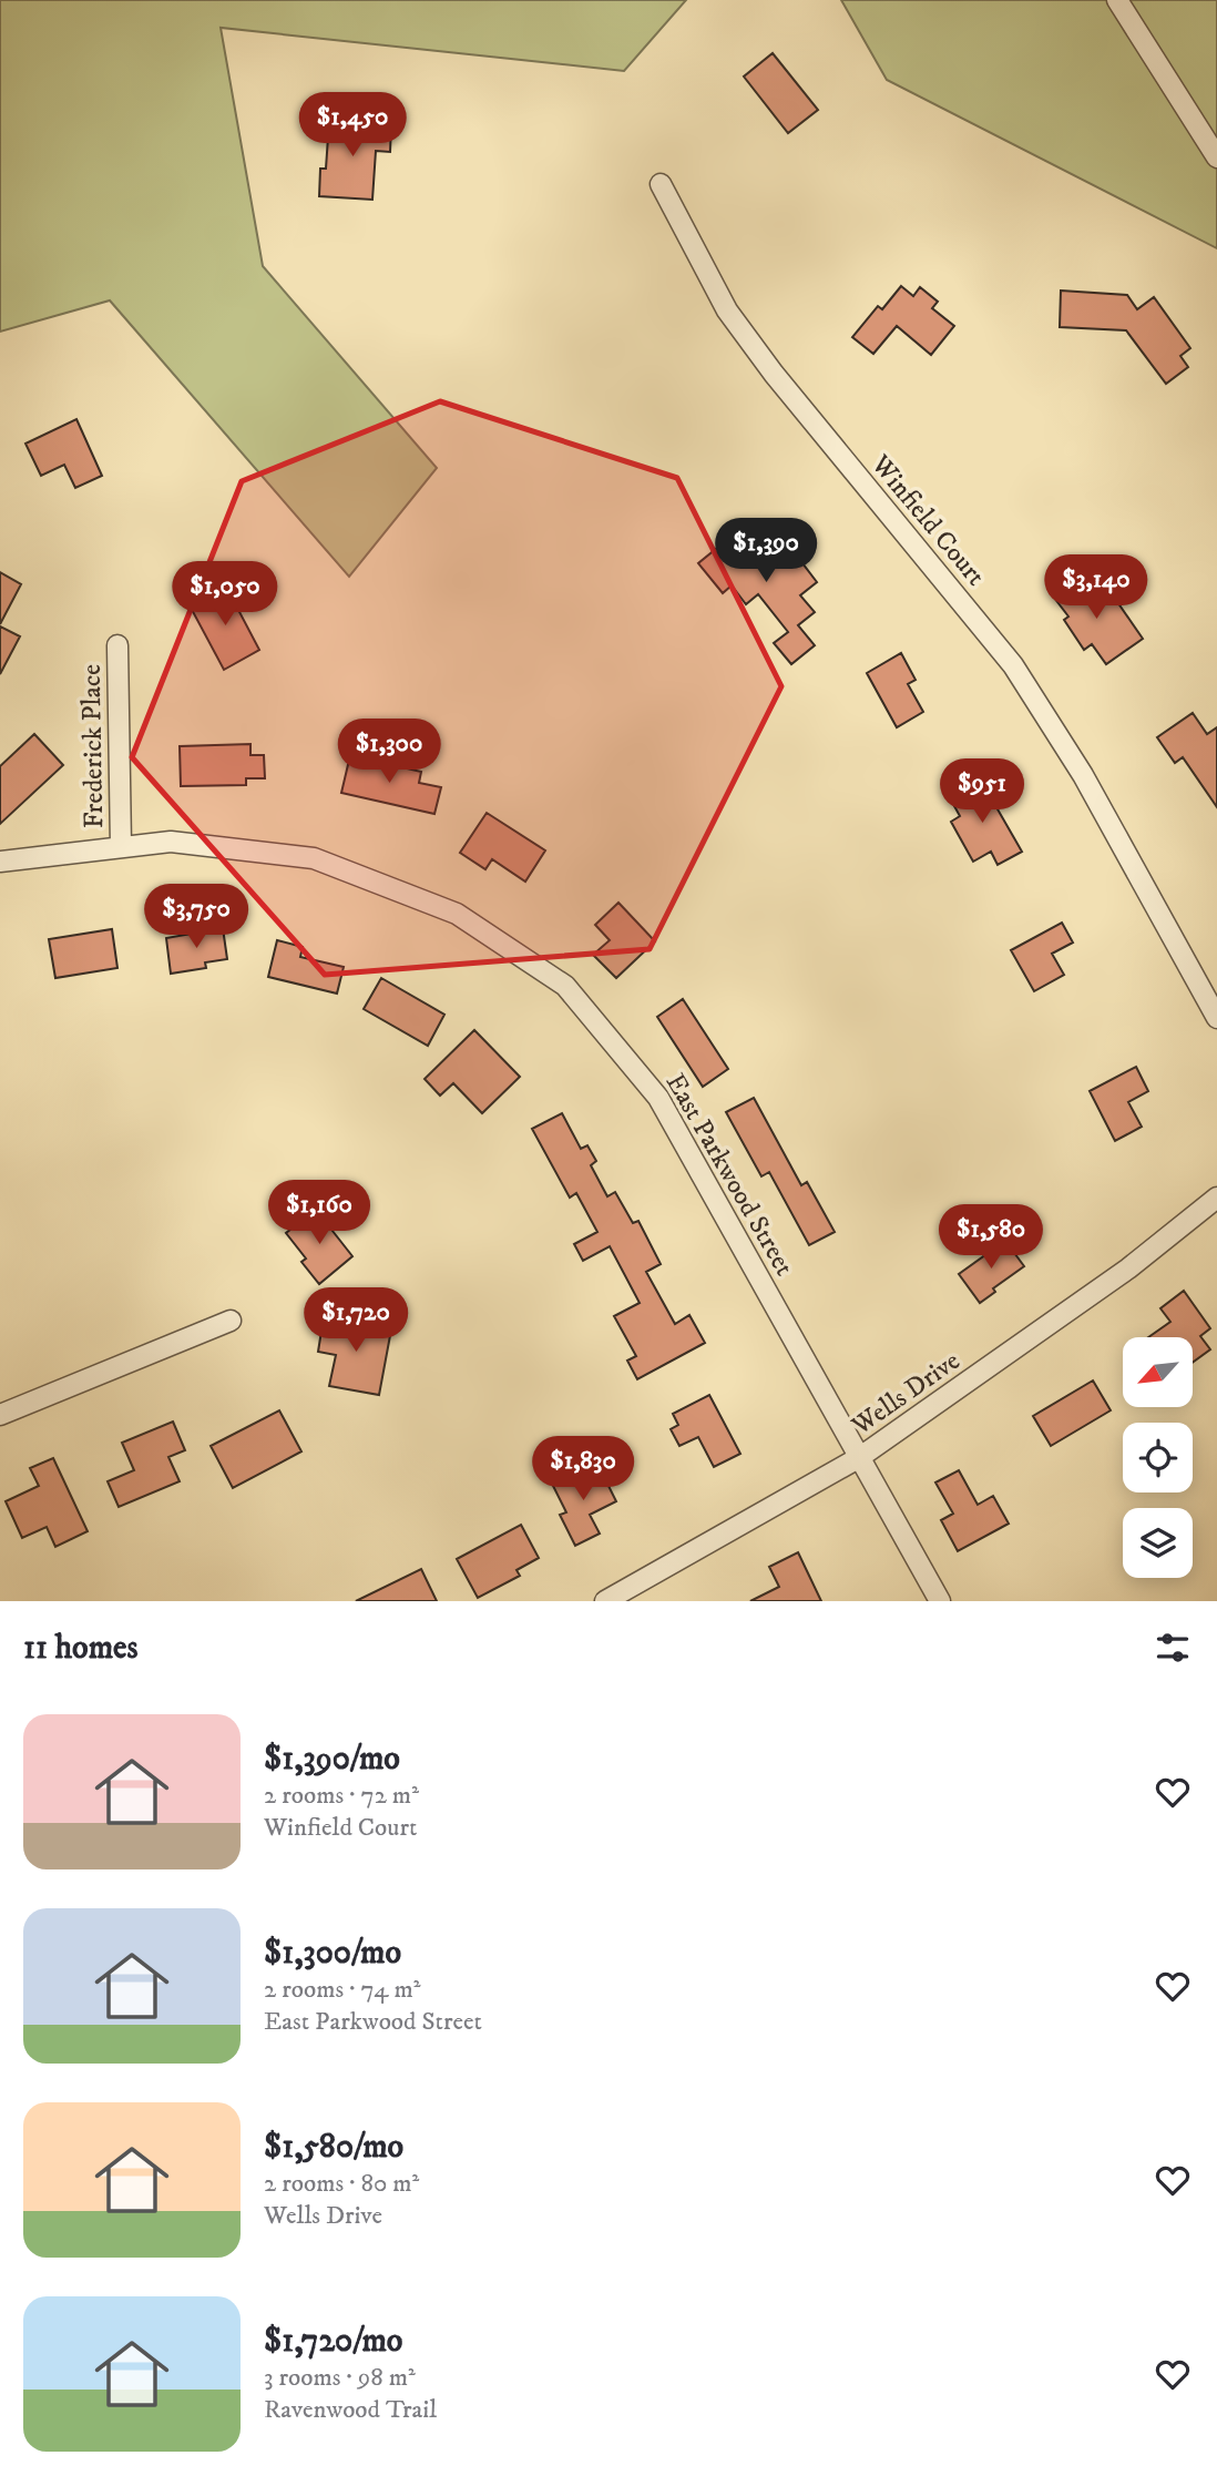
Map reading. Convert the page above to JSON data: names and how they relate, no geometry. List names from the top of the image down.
{
  "streets": {
    "street": [
      "Winfield Court",
      "Frederick Place",
      "East Parkwood Street",
      "Wells Drive"
    ]
  },
  "crossings": [
    ["Frederick Place", "East Parkwood Street"],
    ["East Parkwood Street", "Wells Drive"]
  ],
  "north": "bottom left",
  "page": {
    "price": [
      "$1,450",
      "$1,390",
      "$3,140",
      "$1,050",
      "$1,300",
      "$951",
      "$3,750",
      "$1,160",
      "$1,580",
      "$1,720",
      "$1,830"
    ],
    "heading": "11 homes",
    "list": [
      {
        "name": "$1,390/mo",
        "note": "2 rooms · 72 m² · Winfield Court"
      },
      {
        "name": "$1,300/mo",
        "note": "2 rooms · 74 m² · East Parkwood Street"
      },
      {
        "name": "$1,580/mo",
        "note": "2 rooms · 80 m² · Wells Drive"
      },
      {
        "name": "$1,720/mo",
        "note": "3 rooms · 98 m² · Ravenwood Trail"
      }
    ]
  }
}
